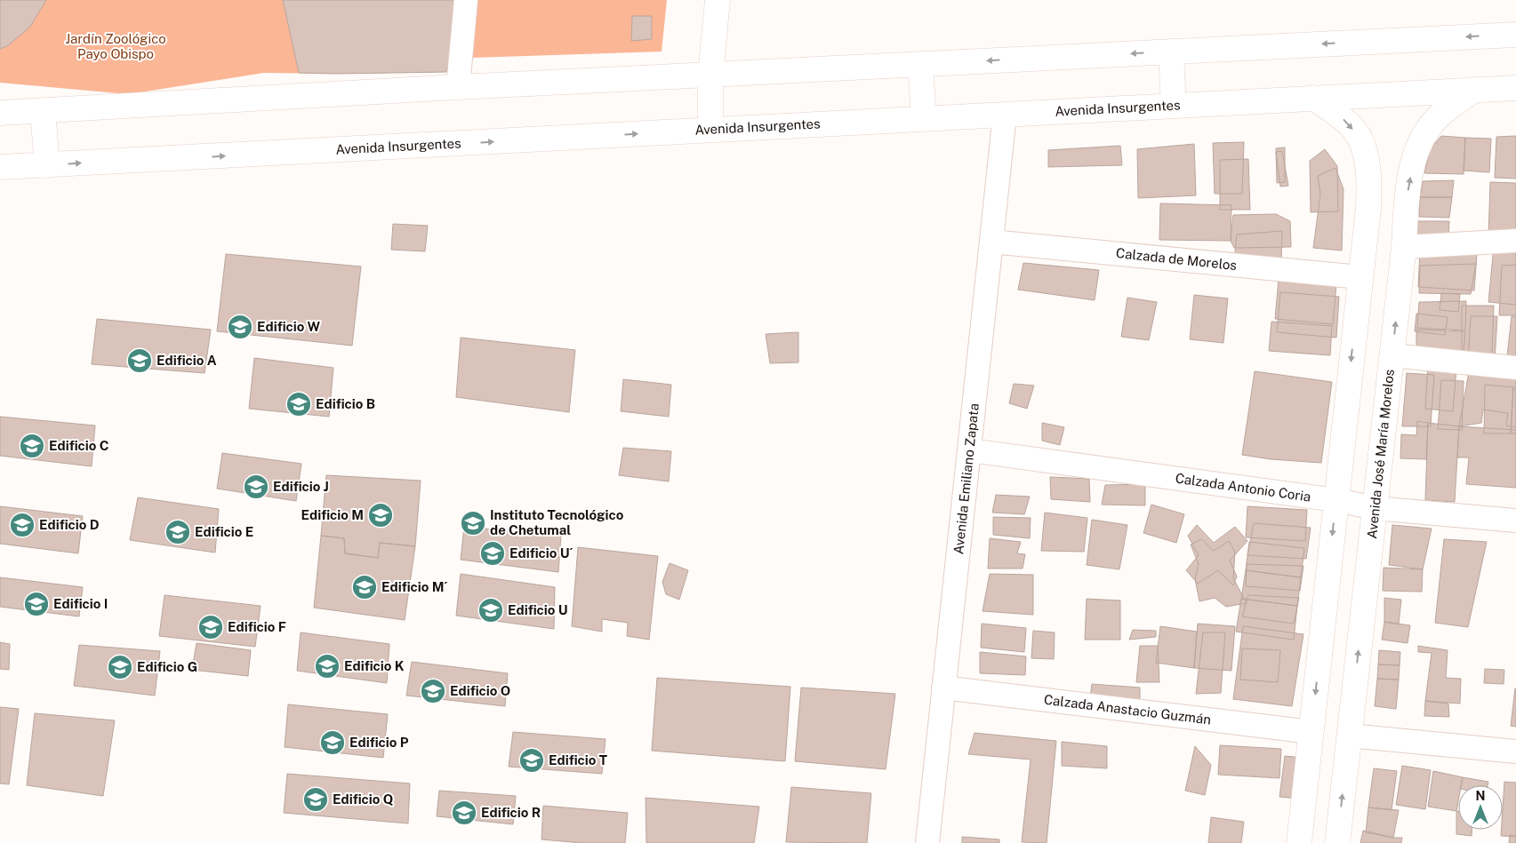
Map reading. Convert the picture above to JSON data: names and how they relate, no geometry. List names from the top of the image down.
{
  "streets": {
    "main road": ["Avenida Insurgentes", "Avenida José María Morelos"],
    "street": [
      "Calzada de Morelos",
      "Avenida Emiliano Zapata",
      "Calzada Antonio Coria",
      "Calzada Anastacio Guzmán"
    ]
  },
  "crossings": [
    ["Avenida Insurgentes", "Avenida José María Morelos"],
    ["Avenida Insurgentes", "Avenida Emiliano Zapata"],
    ["Calzada de Morelos", "Avenida Emiliano Zapata"],
    ["Avenida José María Morelos", "Calzada Antonio Coria"],
    ["Avenida Emiliano Zapata", "Calzada Antonio Coria"],
    ["Avenida Emiliano Zapata", "Calzada Anastacio Guzmán"]
  ],
  "parks": ["Jardín Zoológico Payo Obispo"],
  "places": {
    "school or university": [
      "Edificio W",
      "Edificio A",
      "Edificio B",
      "Edificio C",
      "Edificio J",
      "Edificio M",
      "Instituto Tecnológico de Chetumal",
      "Edificio D",
      "Edificio E",
      "Edificio U´",
      "Edificio M´",
      "Edificio I",
      "Edificio U",
      "Edificio F",
      "Edificio K",
      "Edificio G",
      "Edificio O",
      "Edificio P",
      "Edificio T",
      "Edificio Q",
      "Edificio R"
    ]
  },
  "north": "top"
}
